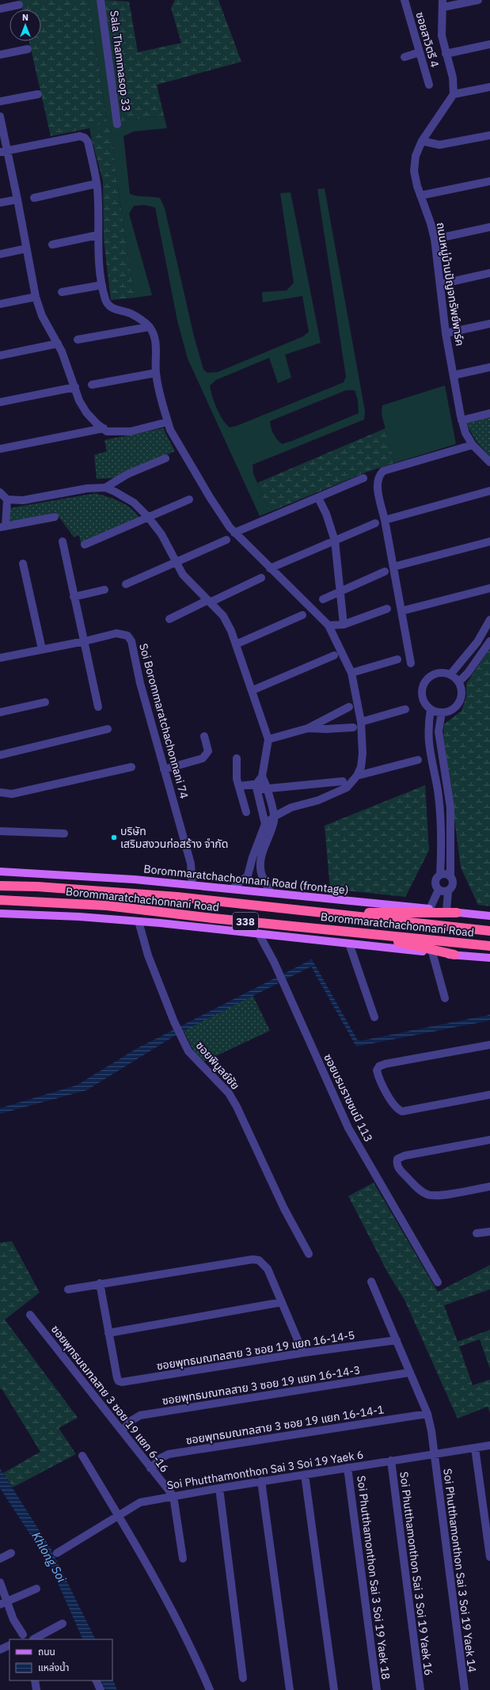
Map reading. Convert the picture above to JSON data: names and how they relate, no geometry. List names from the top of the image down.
{
  "streets": {
    "highway": ["Borommaratchachonnani Road", "338"],
    "main road": ["Borommaratchachonnani Road (frontage)"],
    "street": [
      "ซอยสาวิตรี 4",
      "Sala Thammasop 33",
      "ถนนหมู่บ้านปัญจทรัพย์พาร์ค",
      "Soi Borommaratchachonnani 74",
      "ซอยพิบูลย์ชัย",
      "ซอยบรมราชชนนี 113",
      "ซอยพุทธมณฑลสาย 3 ซอย 19 แยก 16-14-5",
      "ซอยพุทธมณฑลสาย 3 ซอย 19 แยก 16-14-3",
      "ซอยพุทธมณฑลสาย 3 ซอย 19 แยก 6-16",
      "ซอยพุทธมณฑลสาย 3 ซอย 19 แยก 16-14-1",
      "Soi Phutthamonthon Sai 3 Soi 19 Yaek 6",
      "Soi Phutthamonthon Sai 3 Soi 19 Yaek 14",
      "Soi Phutthamonthon Sai 3 Soi 19 Yaek 16",
      "Soi Phutthamonthon Sai 3 Soi 19 Yaek 18"
    ]
  },
  "crossings": [
    ["Soi Borommaratchachonnani 74", "Borommaratchachonnani Road (frontage)"],
    ["338", "ซอยพิบูลย์ชัย"],
    ["338", "ซอยบรมราชชนนี 113"],
    ["ซอยพุทธมณฑลสาย 3 ซอย 19 แยก 16-14-5", "Soi Phutthamonthon Sai 3 Soi 19 Yaek 14"],
    ["ซอยพุทธมณฑลสาย 3 ซอย 19 แยก 16-14-3", "ซอยพุทธมณฑลสาย 3 ซอย 19 แยก 6-16"],
    ["ซอยพุทธมณฑลสาย 3 ซอย 19 แยก 16-14-3", "Soi Phutthamonthon Sai 3 Soi 19 Yaek 14"],
    ["ซอยพุทธมณฑลสาย 3 ซอย 19 แยก 6-16", "ซอยพุทธมณฑลสาย 3 ซอย 19 แยก 16-14-1"],
    ["ซอยพุทธมณฑลสาย 3 ซอย 19 แยก 6-16", "Soi Phutthamonthon Sai 3 Soi 19 Yaek 6"],
    ["ซอยพุทธมณฑลสาย 3 ซอย 19 แยก 16-14-1", "Soi Phutthamonthon Sai 3 Soi 19 Yaek 14"],
    ["Soi Phutthamonthon Sai 3 Soi 19 Yaek 6", "Soi Phutthamonthon Sai 3 Soi 19 Yaek 14"],
    ["Soi Phutthamonthon Sai 3 Soi 19 Yaek 6", "Soi Phutthamonthon Sai 3 Soi 19 Yaek 16"],
    ["Soi Phutthamonthon Sai 3 Soi 19 Yaek 6", "Soi Phutthamonthon Sai 3 Soi 19 Yaek 18"]
  ],
  "water": ["Khlong Soi"],
  "places": ["บริษัท เสริมสงวนก่อสร้าง จำกัด"],
  "legend": ["ถนน", "แหล่งน้ำ"],
  "north": "top"
}
